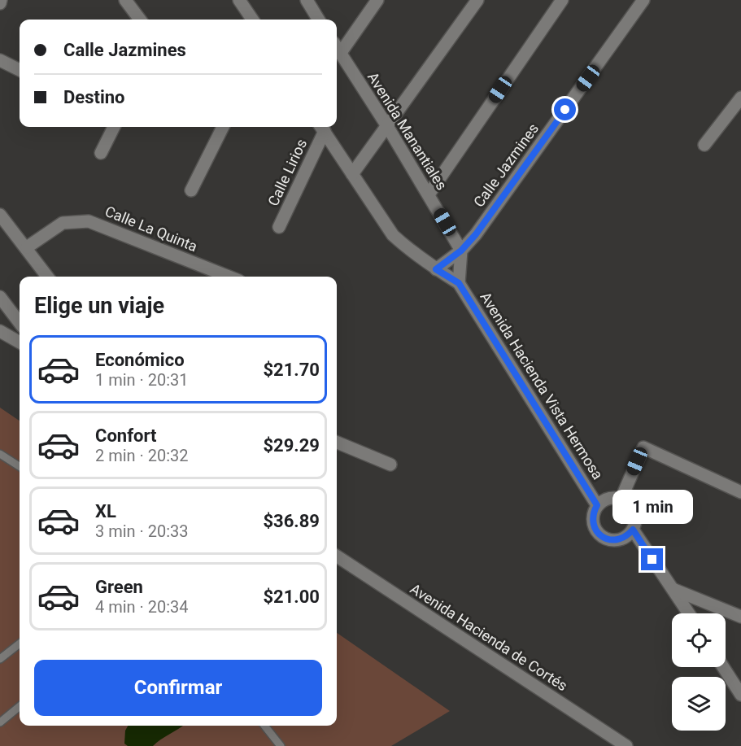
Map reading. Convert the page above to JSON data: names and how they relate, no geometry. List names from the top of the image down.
{
  "streets": {
    "street": [
      "Avenida Manantiales",
      "Calle Jazmines",
      "Calle Lirios",
      "Calle La Quinta",
      "Avenida Hacienda Vista Hermosa",
      "Avenida Hacienda de Cortés"
    ]
  },
  "crossings": [
    ["Avenida Manantiales", "Calle Jazmines"]
  ],
  "page": {
    "banner": ["Calle Jazmines", "Destino"],
    "heading": "Elige un viaje",
    "list": [
      {
        "name": "Económico",
        "note": "1 min · 20:31",
        "value": "$21.70"
      },
      {
        "name": "Confort",
        "note": "2 min · 20:32",
        "value": "$29.29"
      },
      {
        "name": "XL",
        "note": "3 min · 20:33",
        "value": "$36.89"
      },
      {
        "name": "Green",
        "note": "4 min · 20:34",
        "value": "$21.00"
      }
    ],
    "bubble": "1 min",
    "buttons": "Confirmar"
  }
}
